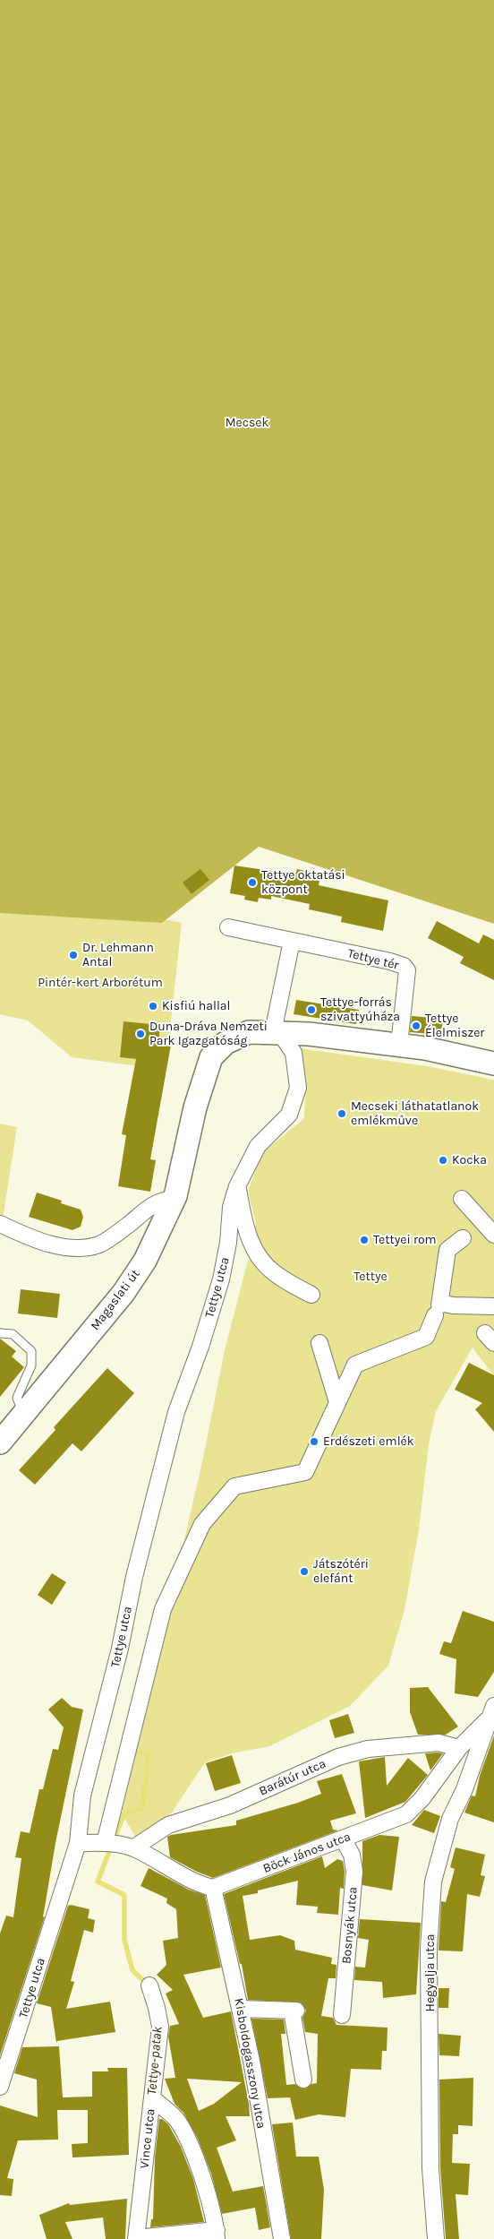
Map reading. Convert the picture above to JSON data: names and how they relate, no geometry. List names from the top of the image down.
{
  "streets": {
    "street": [
      "Tettye tér",
      "Tettye utca",
      "Magaslati út",
      "Barátúr utca",
      "Böck János utca",
      "Bosnyák utca",
      "Hegyalja utca",
      "Kisboldogasszony utca",
      "Vince utca"
    ]
  },
  "crossings": [
    ["Barátúr utca", "Böck János utca"],
    ["Böck János utca", "Bosnyák utca"],
    ["Böck János utca", "Hegyalja utca"],
    ["Böck János utca", "Kisboldogasszony utca"]
  ],
  "water": ["Tettye-patak"],
  "parks": ["Mecsek", "Pintér-kert Arborétum", "Tettye"],
  "places": [
    "Tettye oktatási központ",
    "Dr. Lehmann Antal",
    "Kisfiú hallal",
    "Tettye-forrás szivattyúháza",
    "Tettye Élelmiszer",
    "Duna-Dráva Nemzeti Park Igazgatóság",
    "Mecseki láthatatlanok emlékműve",
    "Kocka",
    "Tettyei rom",
    "Erdészeti emlék",
    "Játszótéri elefánt"
  ]
}
